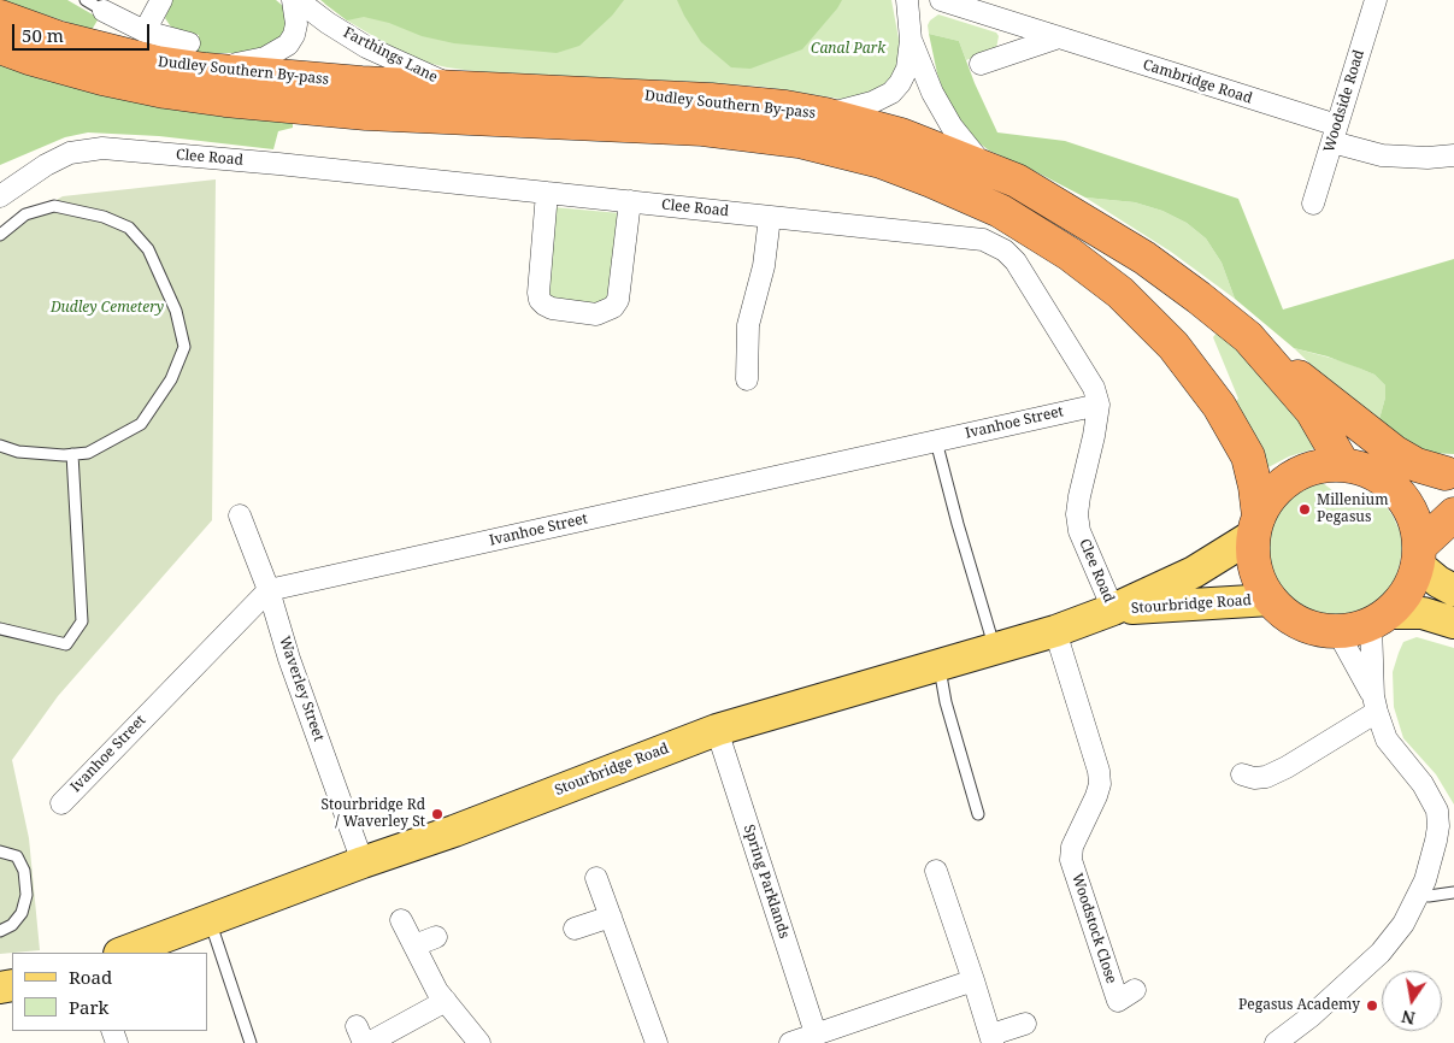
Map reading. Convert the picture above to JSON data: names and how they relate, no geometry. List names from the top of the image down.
{
  "streets": {
    "highway": ["Dudley Southern By-pass"],
    "main road": ["Stourbridge Road"],
    "street": [
      "Farthings Lane",
      "Cambridge Road",
      "Woodside Road",
      "Clee Road",
      "Ivanhoe Street",
      "Waverley Street",
      "Spring Parklands",
      "Woodstock Close"
    ]
  },
  "crossings": [
    ["Farthings Lane", "Dudley Southern By-pass"],
    ["Dudley Southern By-pass", "Stourbridge Road"],
    ["Cambridge Road", "Woodside Road"],
    ["Clee Road", "Ivanhoe Street"],
    ["Clee Road", "Stourbridge Road"],
    ["Ivanhoe Street", "Waverley Street"],
    ["Stourbridge Road", "Waverley Street"],
    ["Stourbridge Road", "Spring Parklands"],
    ["Stourbridge Road", "Woodstock Close"]
  ],
  "parks": ["Canal Park", "Dudley Cemetery"],
  "places": ["Millenium Pegasus", "Stourbridge Rd / Waverley St", "Pegasus Academy"],
  "legend": ["Road", "Park"],
  "scale_bar": "50 m",
  "north": "bottom"
}
